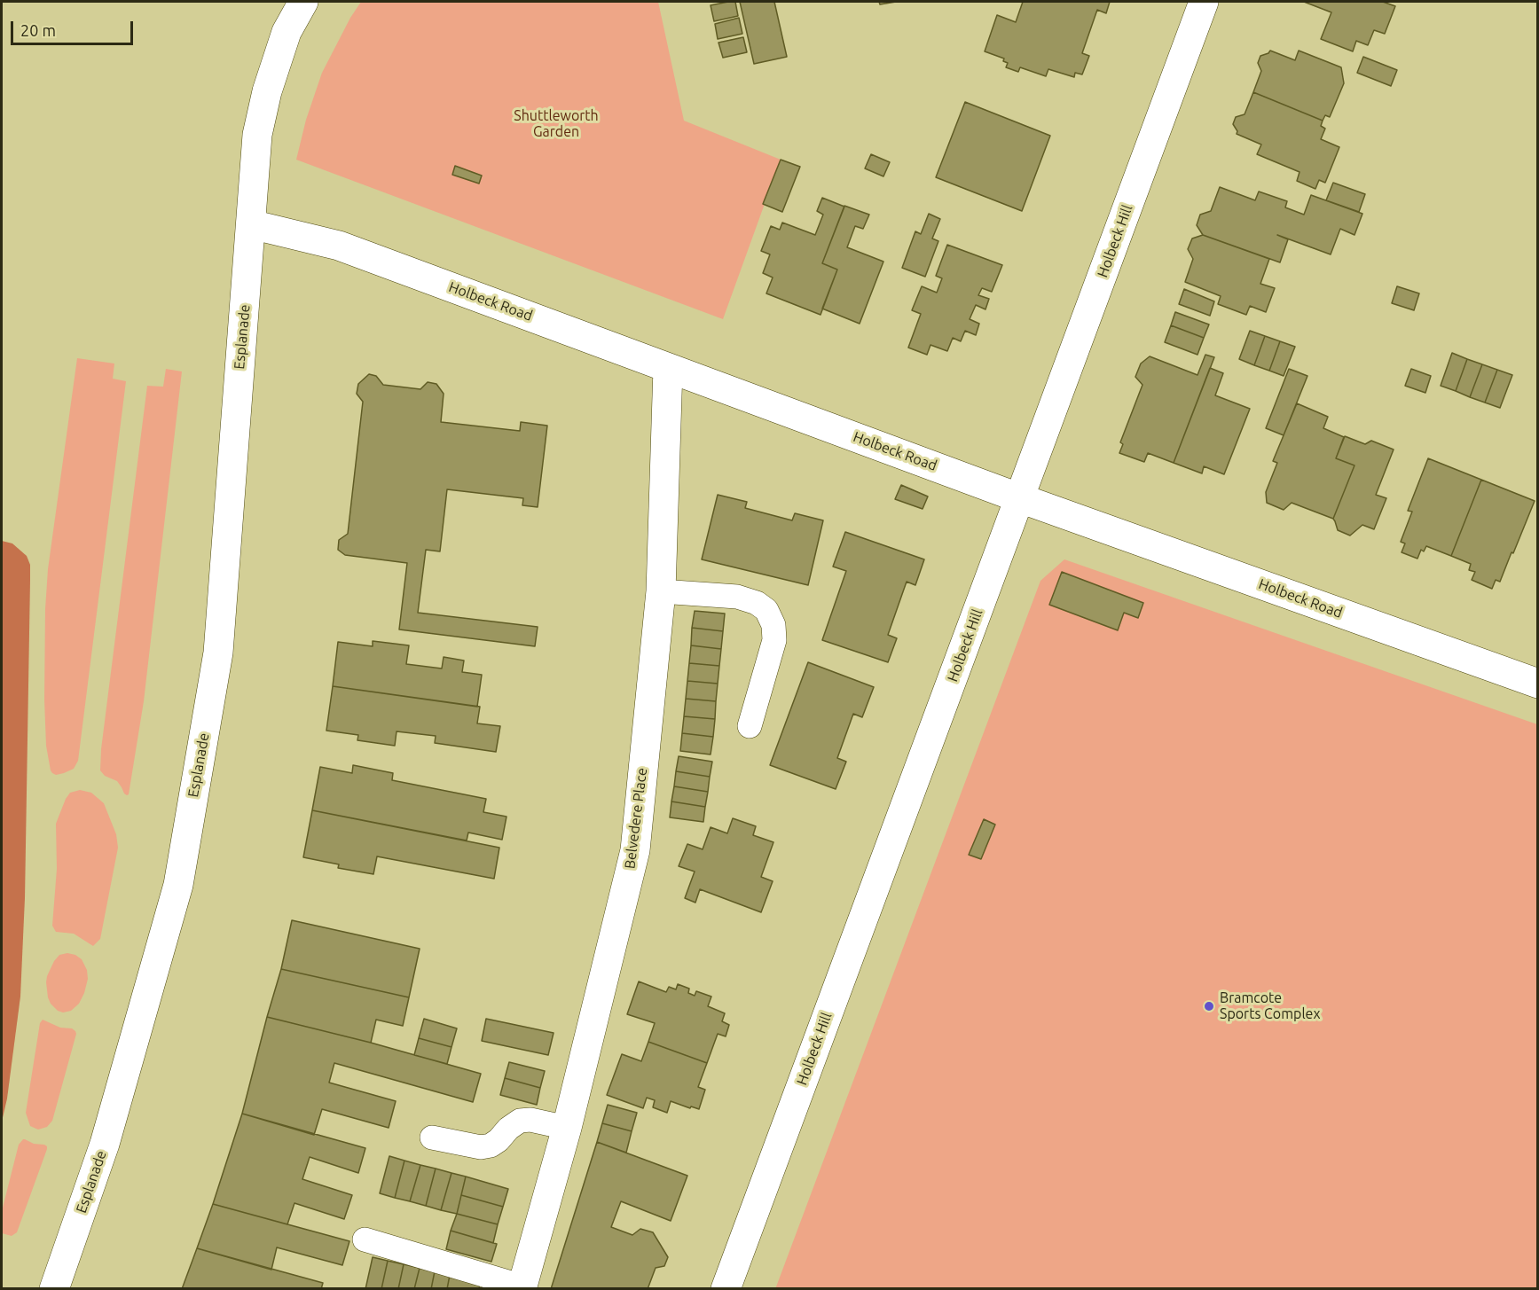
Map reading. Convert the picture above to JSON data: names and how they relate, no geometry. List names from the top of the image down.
{
  "streets": {
    "street": [
      "Holbeck Hill",
      "Holbeck Road",
      "Esplanade",
      "Belvedere Place"
    ]
  },
  "crossings": [
    ["Holbeck Hill", "Holbeck Road"],
    ["Holbeck Road", "Esplanade"],
    ["Holbeck Road", "Belvedere Place"]
  ],
  "parks": ["Shuttleworth Garden"],
  "places": ["Bramcote Sports Complex"],
  "scale_bar": "20 m"
}
